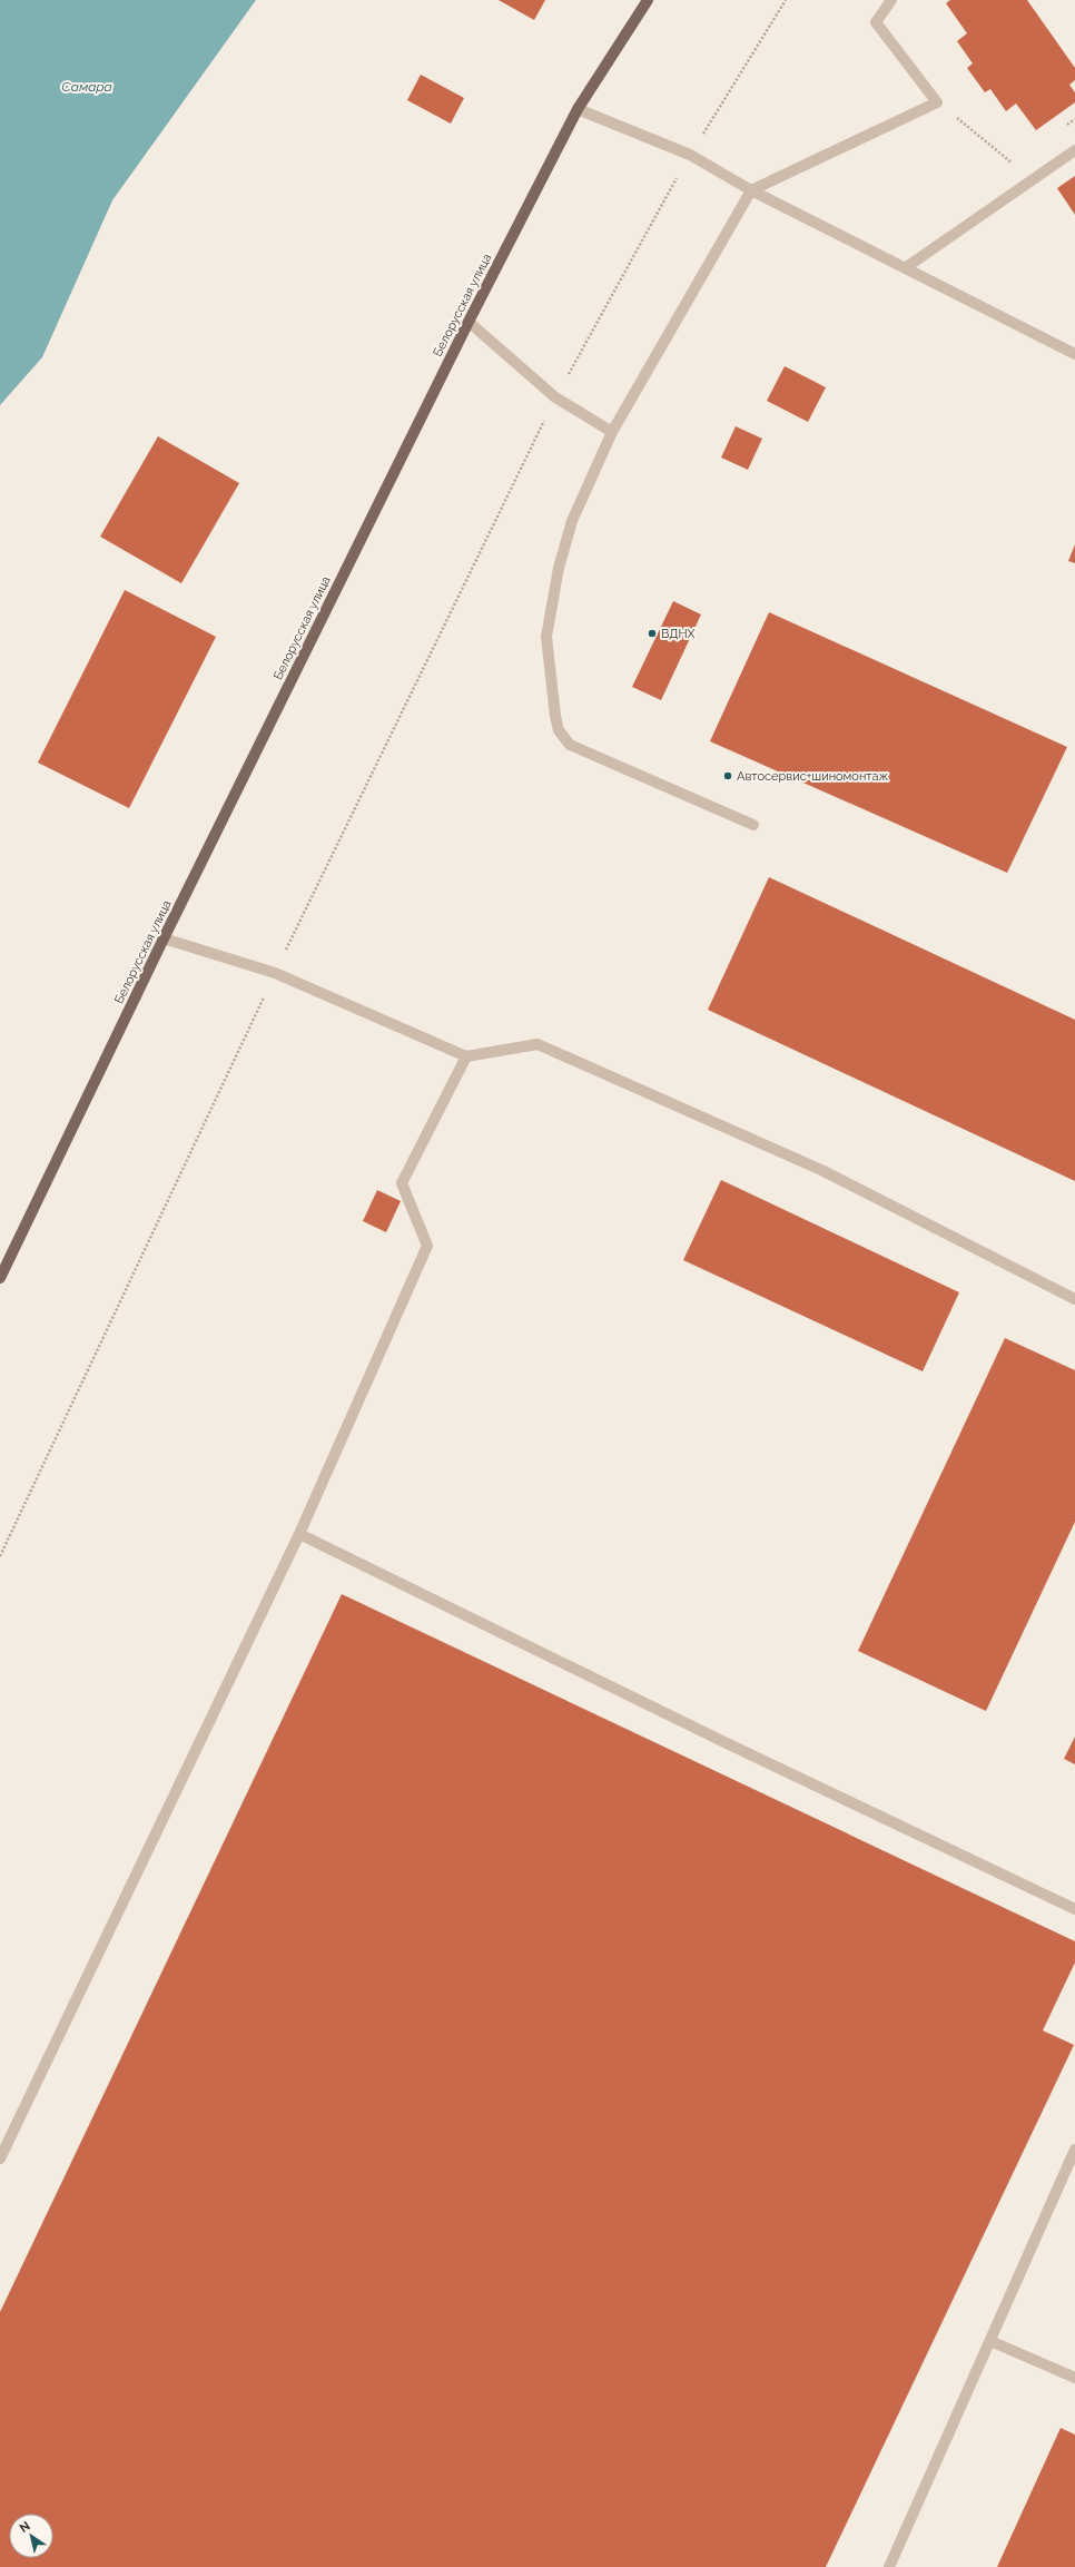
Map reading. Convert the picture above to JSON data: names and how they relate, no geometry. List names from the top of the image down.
{
  "streets": {
    "main road": ["Белорусская улица"]
  },
  "water": ["Самара"],
  "places": ["ВДНХ", "Автосервис+шиномонтаж"],
  "north": "top left"
}
